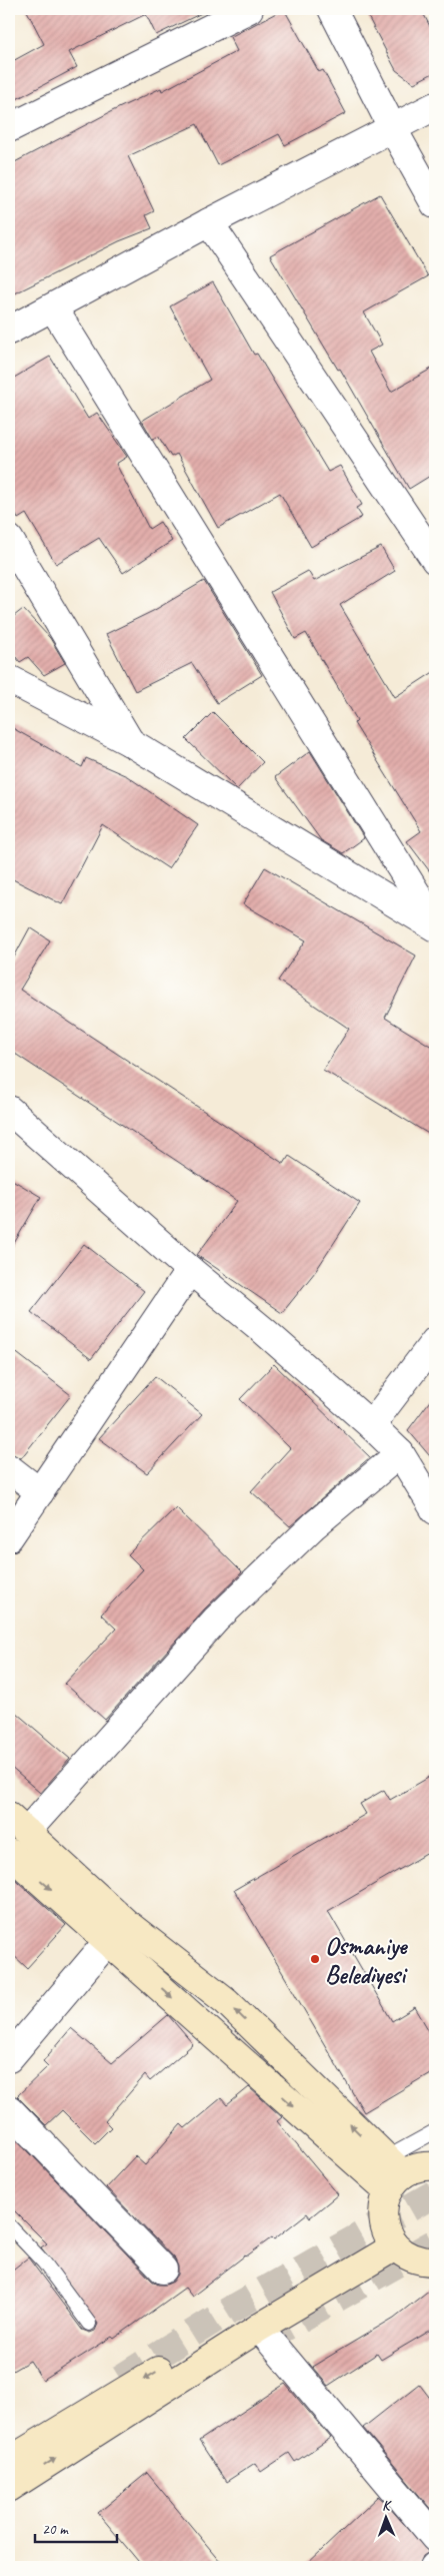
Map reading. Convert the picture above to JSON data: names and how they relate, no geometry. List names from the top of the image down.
{
  "places": ["Osmaniye Belediyesi"],
  "scale_bar": "20 m",
  "north": "top"
}
